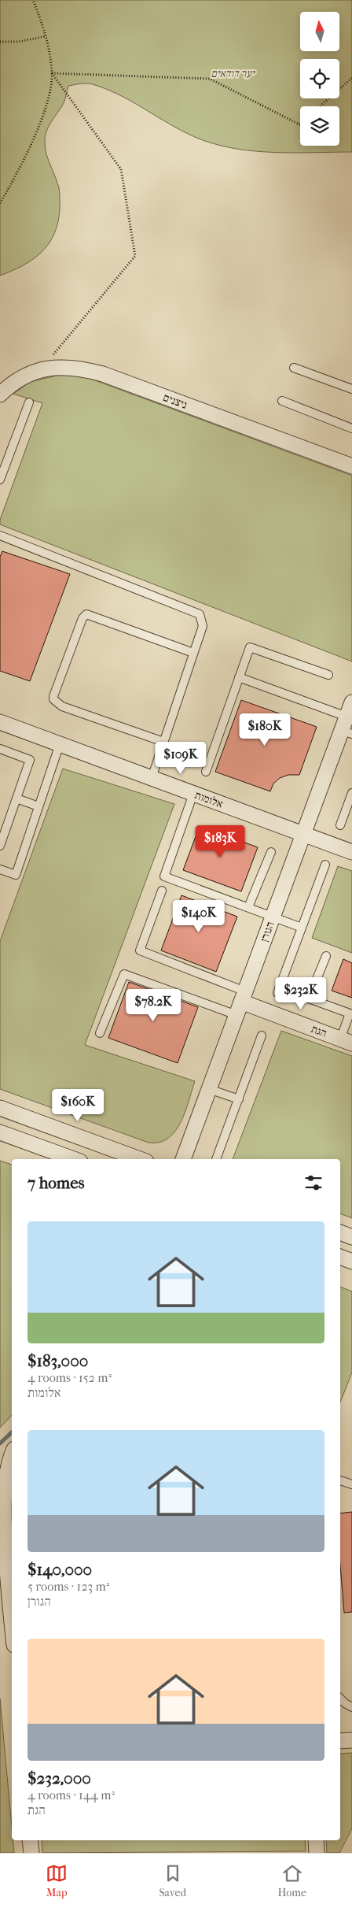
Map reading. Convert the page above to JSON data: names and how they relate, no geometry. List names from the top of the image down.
{
  "streets": {
    "street": [
      "ניצנים",
      "אלומות",
      "הגורן",
      "הגת"
    ]
  },
  "crossings": [
    ["אלומות", "הגורן"],
    ["הגורן", "הגת"]
  ],
  "parks": ["יער דודאים"],
  "north": "top",
  "page": {
    "price": [
      "$180K",
      "$109K",
      "$183K",
      "$140K",
      "$232K",
      "$78.2K",
      "$160K"
    ],
    "heading": "7 homes",
    "list": [
      {
        "name": "$183,000",
        "note": "4 rooms · 152 m² · אלומות"
      },
      {
        "name": "$140,000",
        "note": "5 rooms · 123 m² · הגורן"
      },
      {
        "name": "$232,000",
        "note": "4 rooms · 144 m² · הגת"
      }
    ],
    "tabs": ["Map", "Saved", "Home"]
  }
}
